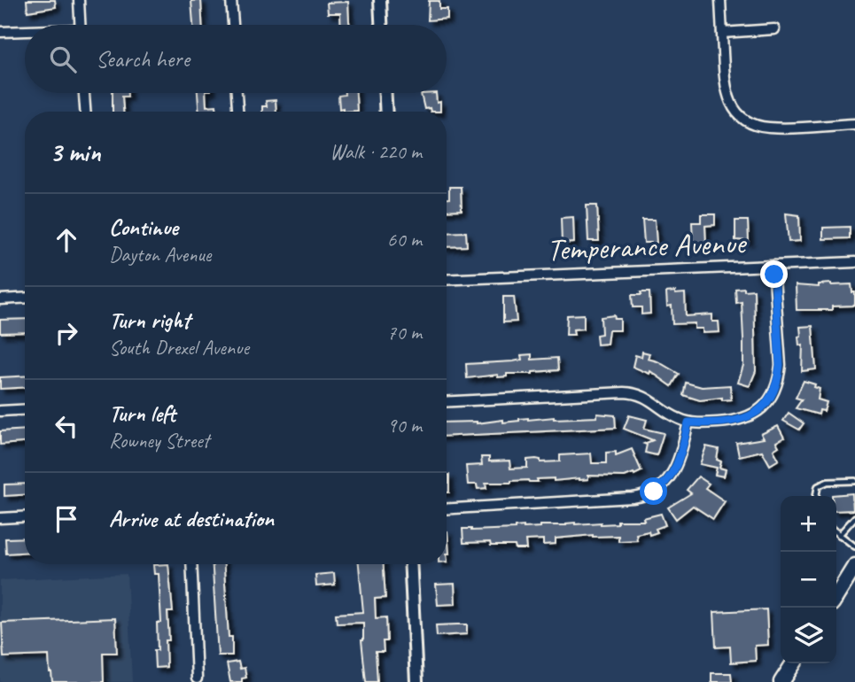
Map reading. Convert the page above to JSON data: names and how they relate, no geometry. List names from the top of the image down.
{
  "streets": {
    "street": ["Temperance Avenue"]
  },
  "page": {
    "search": "Search here",
    "heading": ["3 min", "Walk · 220 m"],
    "list": [
      ["Continue", "Dayton Avenue", "60 m"],
      ["Turn right", "South Drexel Avenue", "70 m"],
      ["Turn left", "Rowney Street", "90 m"],
      "Arrive at destination"
    ],
    "map_buttons": ["+", "−"]
  }
}
